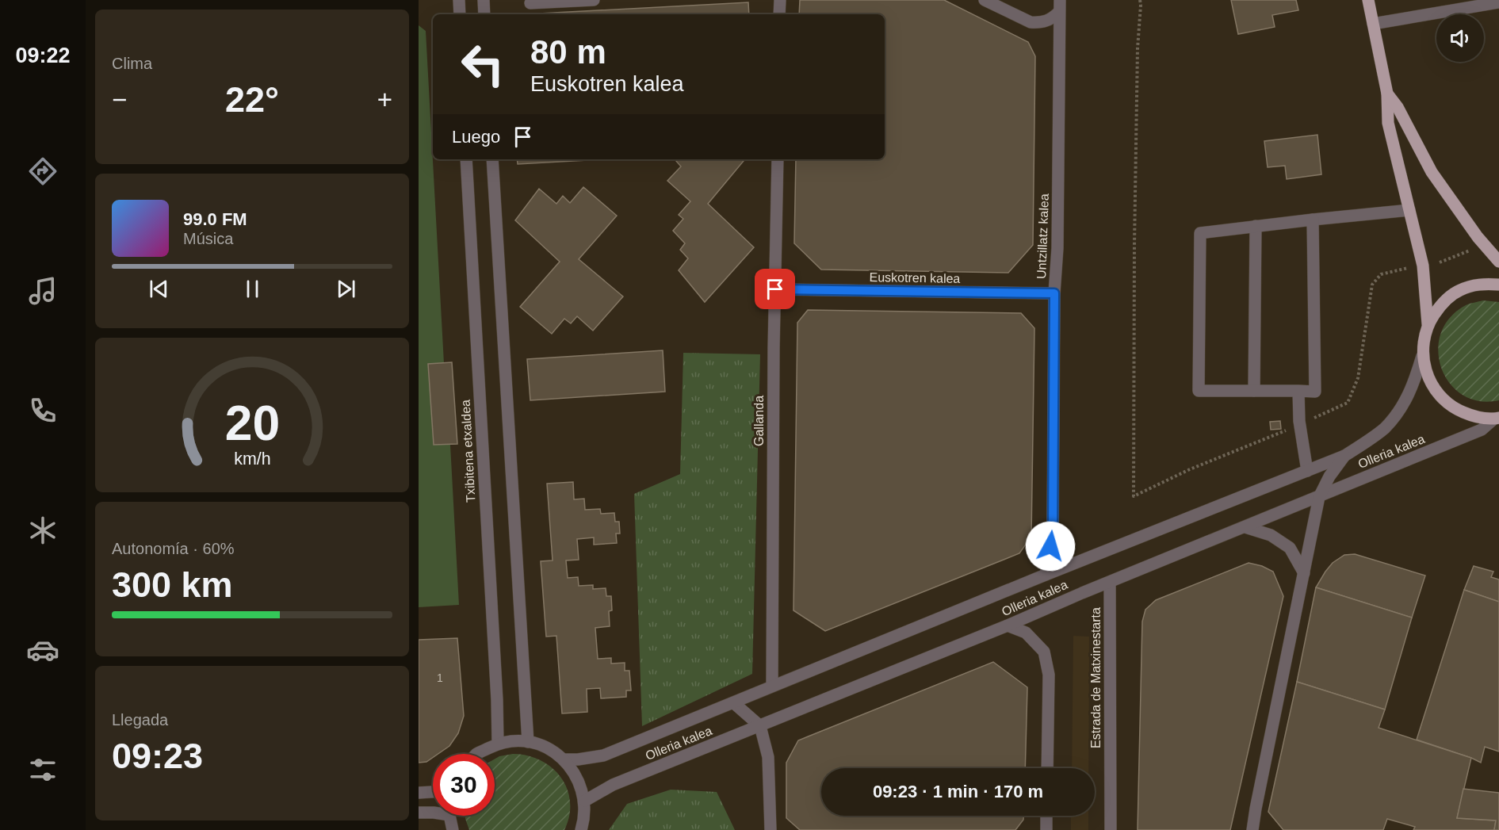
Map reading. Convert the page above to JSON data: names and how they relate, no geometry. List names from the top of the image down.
{
  "streets": {
    "street": [
      "Untzillatz kalea",
      "Euskotren kalea",
      "Gallanda",
      "Txibitena etxaldea",
      "Olleria kalea",
      "Estrada de Matxinestarta"
    ]
  },
  "crossings": [
    ["Untzillatz kalea", "Euskotren kalea"],
    ["Untzillatz kalea", "Olleria kalea"],
    ["Euskotren kalea", "Gallanda"],
    ["Gallanda", "Olleria kalea"],
    ["Olleria kalea", "Estrada de Matxinestarta"]
  ],
  "house_numbers": ["1"],
  "page": {
    "tabs": "09:22",
    "tile": [
      "Clima",
      ["Autonomía · 60%", "300 km"],
      ["Llegada", "09:23"]
    ],
    "turn": ["80 m", "Euskotren kalea"],
    "heat": ["−", "22°", "+"],
    "then": "Luego",
    "song": ["99.0 FM", "Música"],
    "limit": "30",
    "trip": "09:23 · 1 min · 170 m",
    "gauge": ["20", "km/h"]
  }
}
